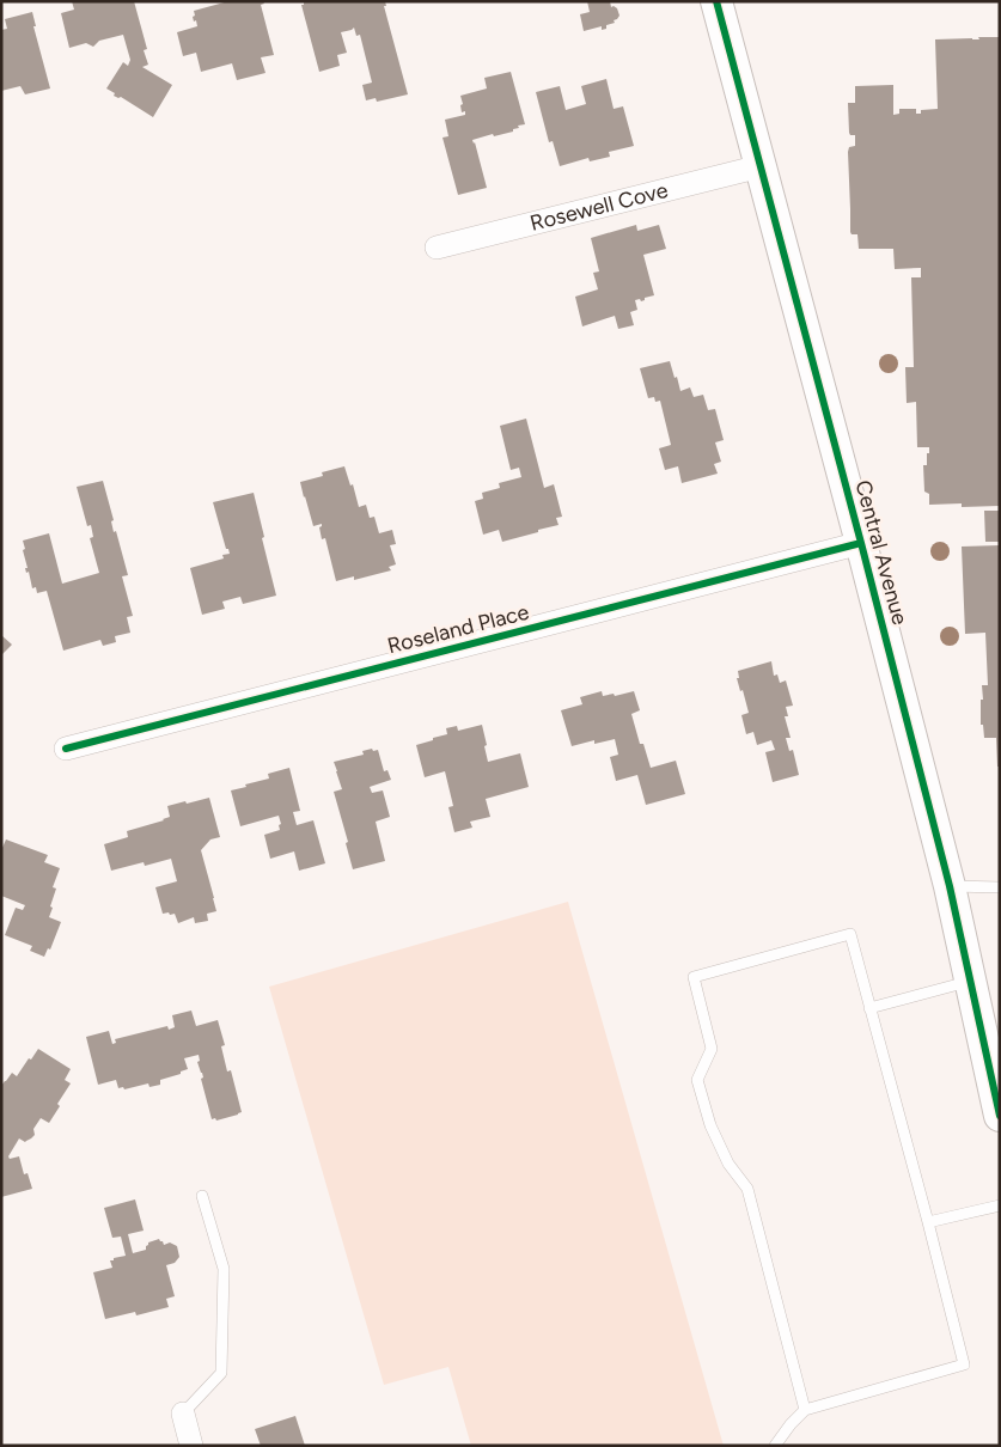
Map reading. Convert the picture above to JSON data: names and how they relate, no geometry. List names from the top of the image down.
{
  "streets": {
    "main road": ["Central Avenue"],
    "street": ["Rosewell Cove", "Roseland Place"]
  },
  "crossings": [
    ["Rosewell Cove", "Central Avenue"],
    ["Central Avenue", "Roseland Place"]
  ]
}
